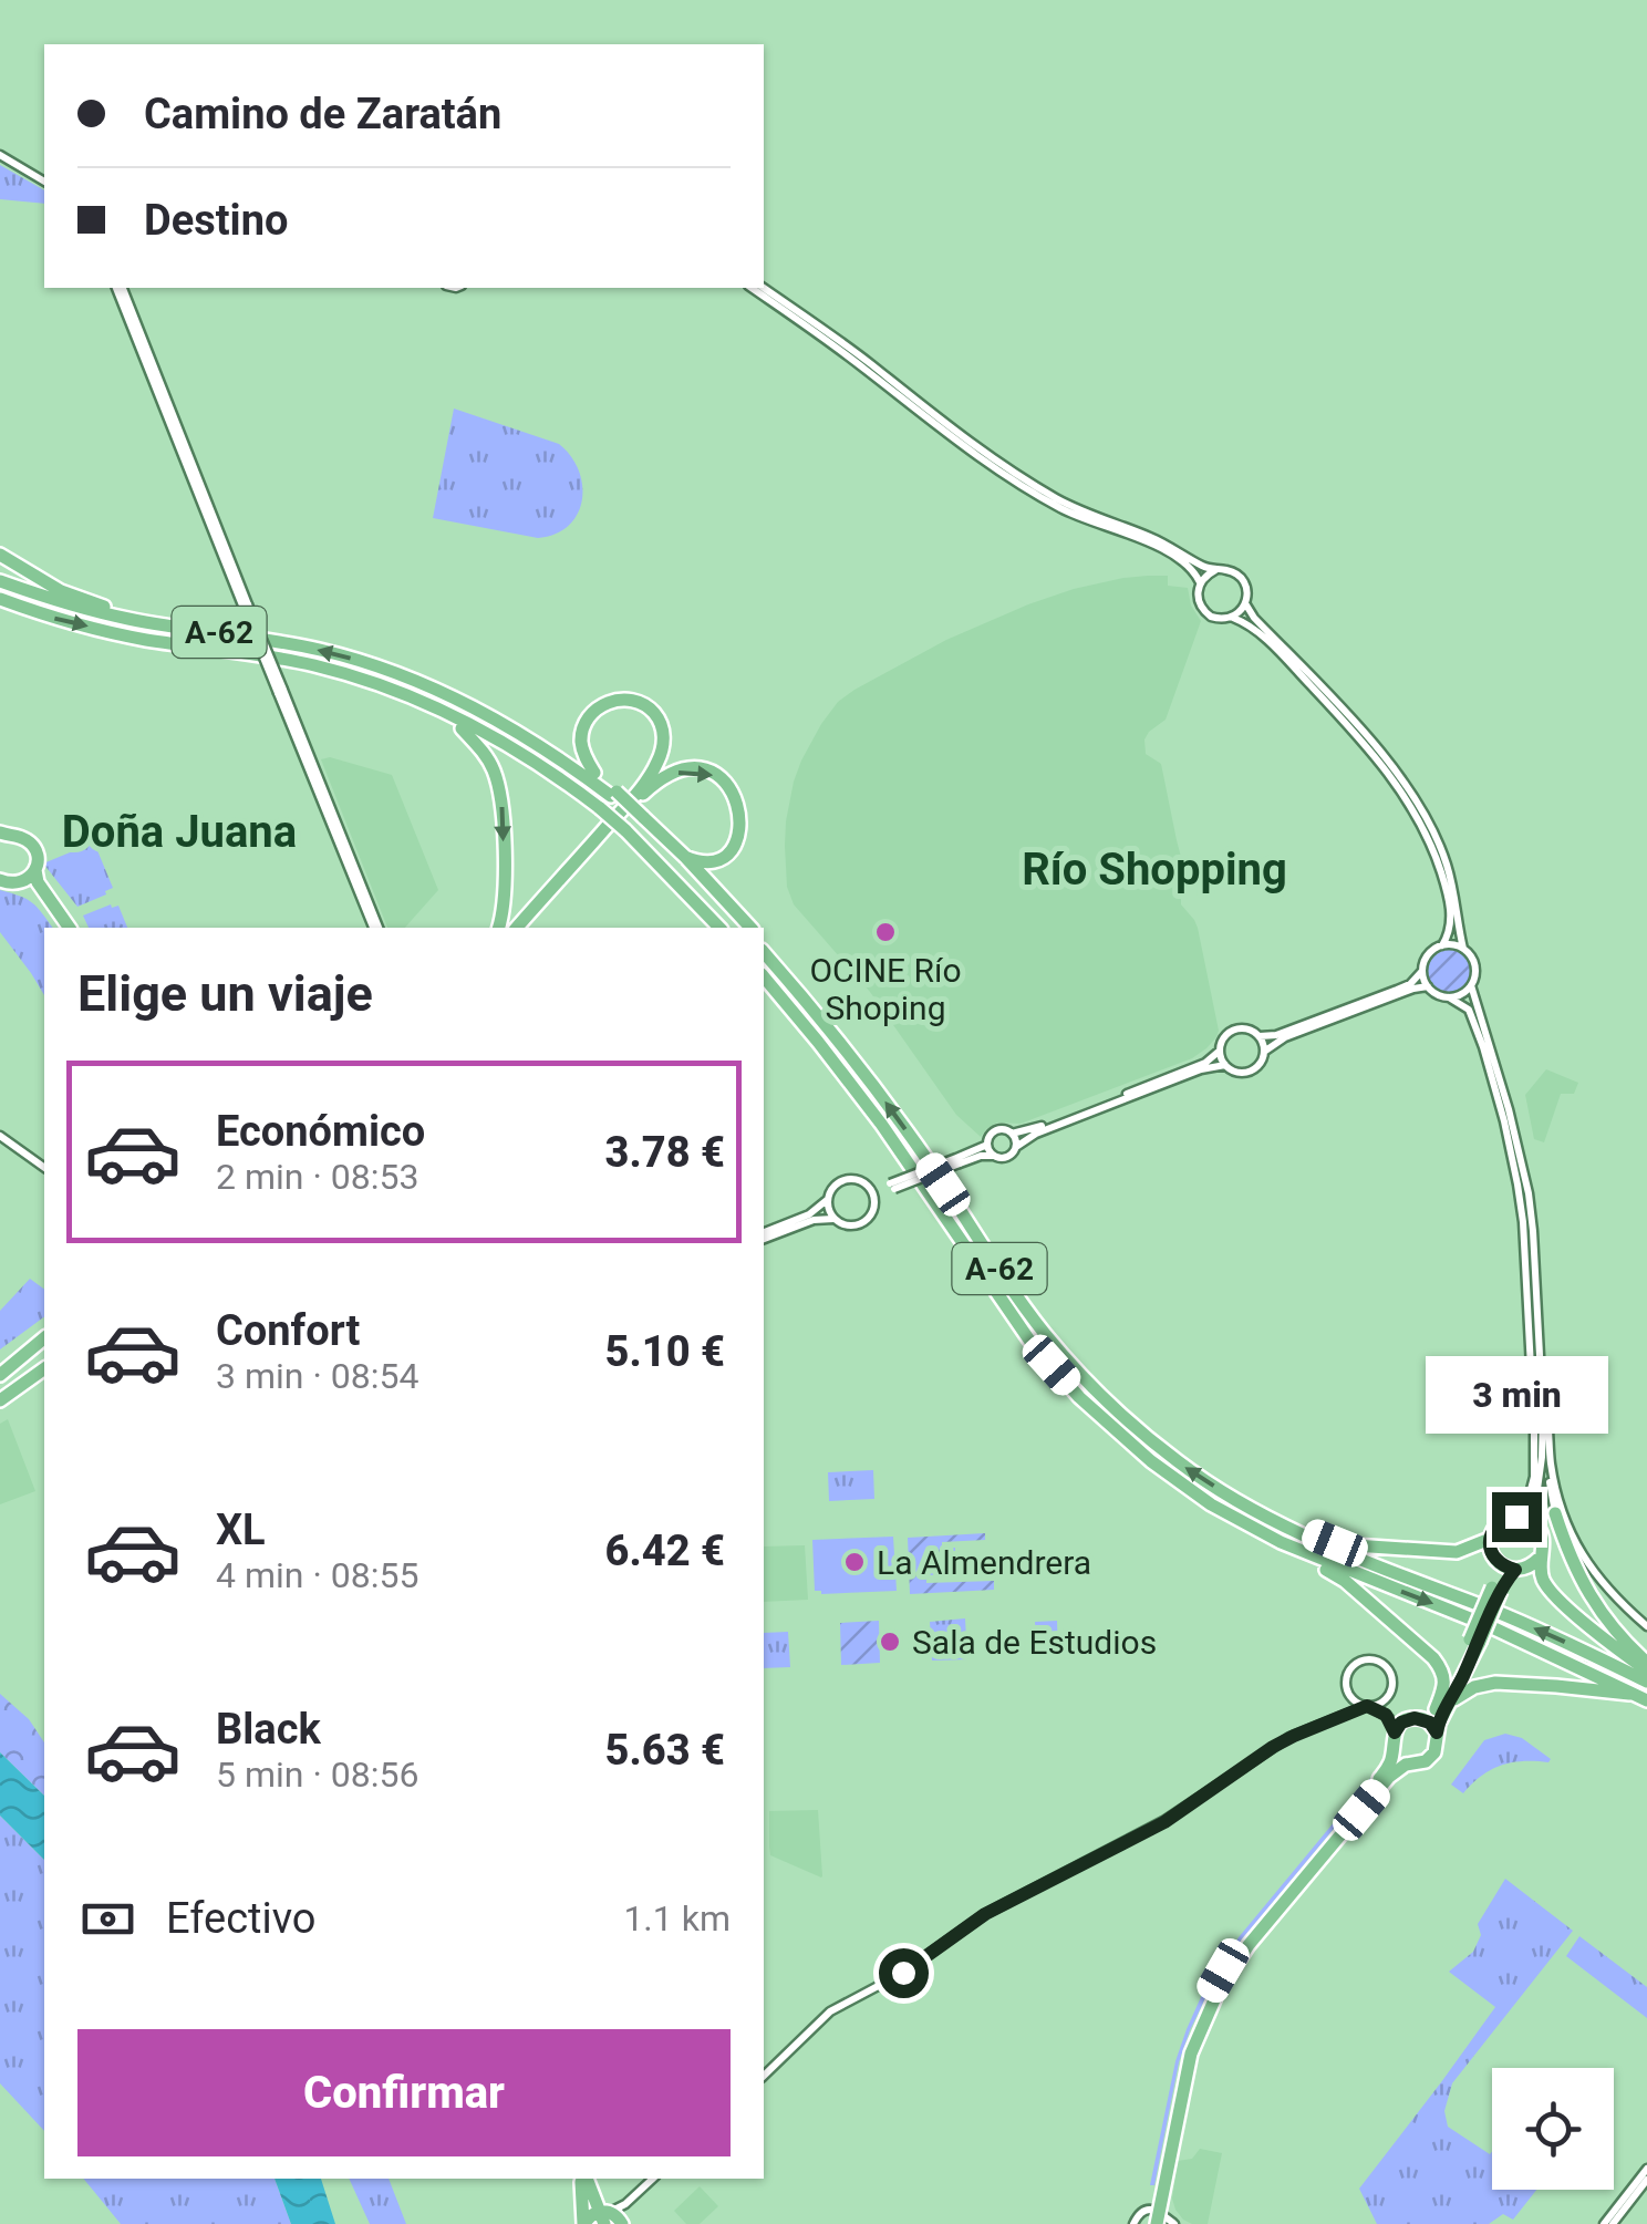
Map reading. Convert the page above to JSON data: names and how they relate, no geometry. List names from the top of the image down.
{
  "streets": {
    "highway": ["A-62"]
  },
  "districts": ["Doña Juana", "Río Shopping"],
  "places": ["OCINE Río Shoping", "La Almendrera", "Sala de Estudios"],
  "page": {
    "banner": ["Camino de Zaratán", "Destino"],
    "heading": "Elige un viaje",
    "list": [
      {
        "name": "Económico",
        "note": "2 min · 08:53",
        "value": "3.78 €"
      },
      {
        "name": "Confort",
        "note": "3 min · 08:54",
        "value": "5.10 €"
      },
      {
        "name": "XL",
        "note": "4 min · 08:55",
        "value": "6.42 €"
      },
      {
        "name": "Black",
        "note": "5 min · 08:56",
        "value": "5.63 €"
      }
    ],
    "bubble": "3 min",
    "pay": ["Efectivo", "1.1 km"],
    "buttons": "Confirmar"
  }
}
